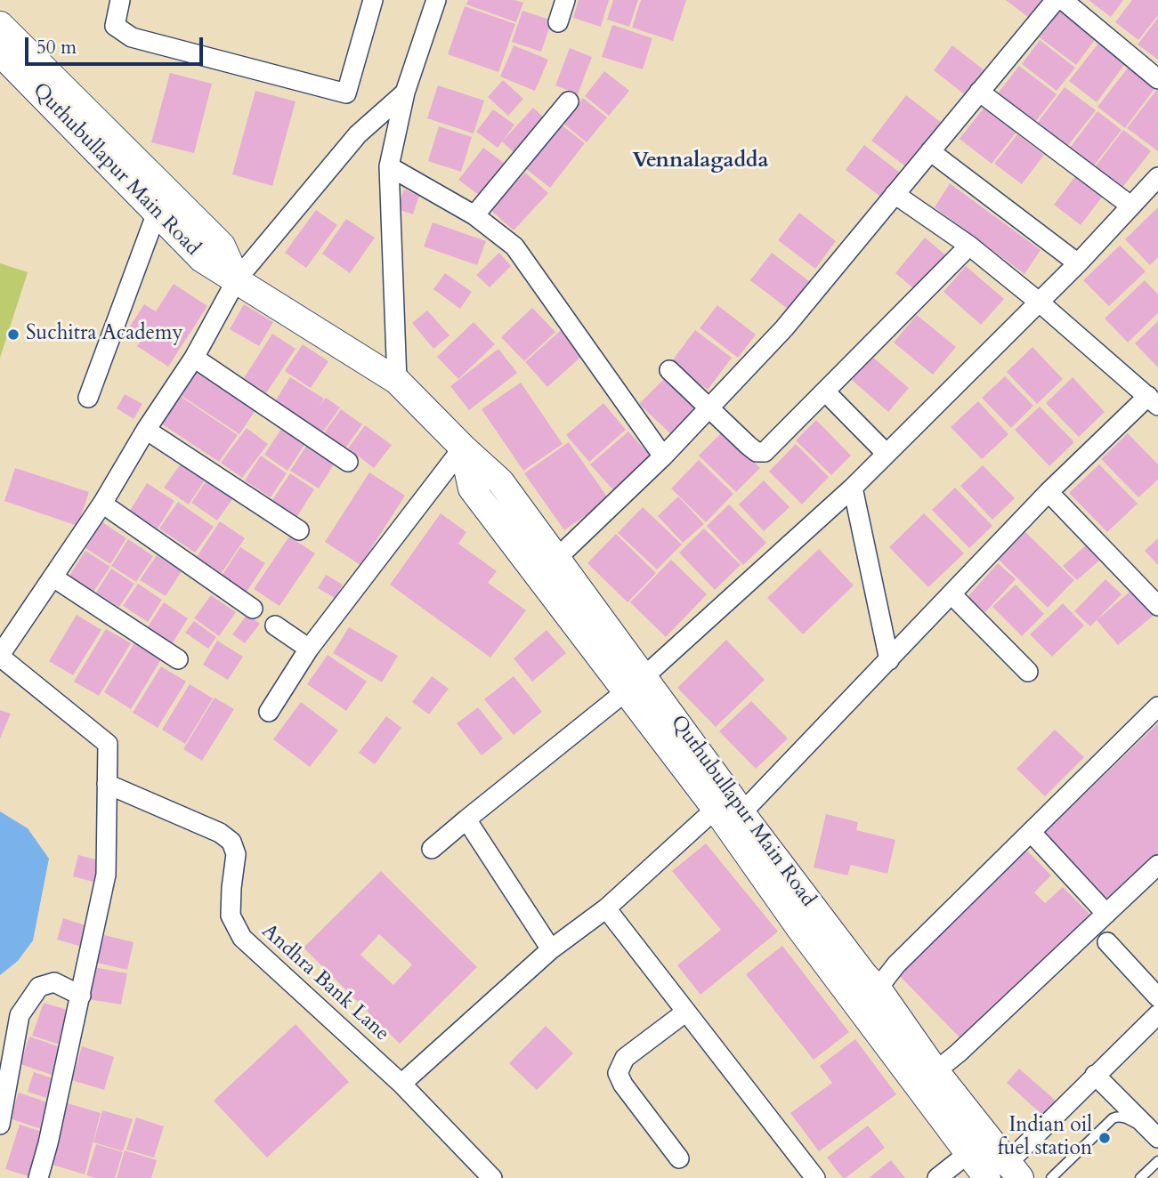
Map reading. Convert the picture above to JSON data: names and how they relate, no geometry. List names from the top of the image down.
{
  "streets": {
    "main road": ["Quthubullapur Main Road"],
    "street": ["Andhra Bank Lane"]
  },
  "districts": ["Vennalagadda"],
  "places": ["Suchitra Academy", "Indian oil fuel station"],
  "scale_bar": "50 m"
}
